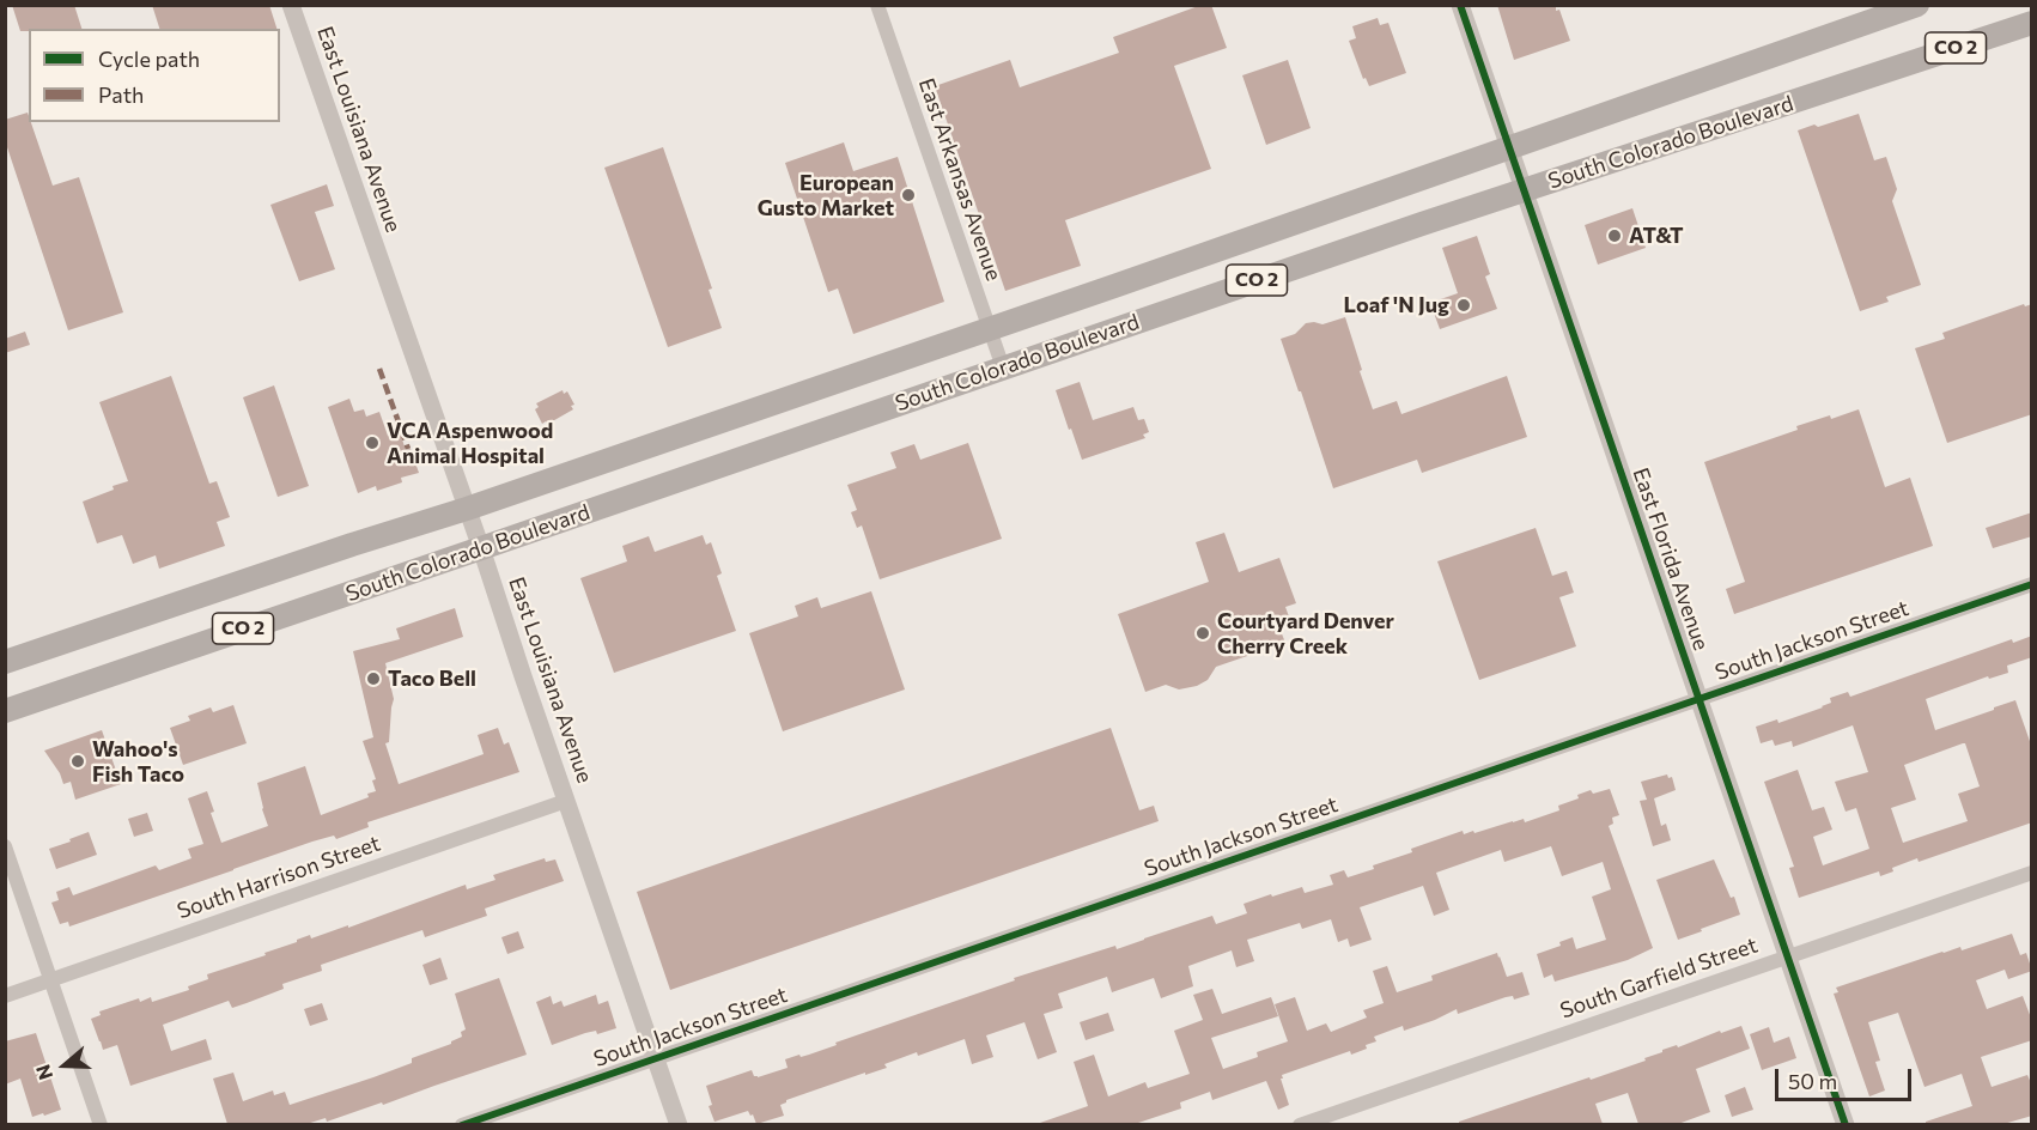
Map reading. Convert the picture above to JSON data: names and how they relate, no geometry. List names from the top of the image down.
{
  "streets": {
    "main road": ["CO 2", "South Colorado Boulevard"],
    "street": [
      "East Louisiana Avenue",
      "East Arkansas Avenue",
      "East Florida Avenue",
      "South Jackson Street",
      "South Harrison Street",
      "South Garfield Street"
    ]
  },
  "crossings": [
    ["East Louisiana Avenue", "South Colorado Boulevard"],
    ["East Louisiana Avenue", "South Jackson Street"],
    ["East Louisiana Avenue", "South Harrison Street"],
    ["South Colorado Boulevard", "East Arkansas Avenue"],
    ["South Colorado Boulevard", "East Florida Avenue"],
    ["East Florida Avenue", "South Jackson Street"],
    ["East Florida Avenue", "South Garfield Street"]
  ],
  "places": [
    "European Gusto Market",
    "AT&T",
    "Loaf 'N Jug",
    "VCA Aspenwood Animal Hospital",
    "Courtyard Denver Cherry Creek",
    "Taco Bell",
    "Wahoo's Fish Taco"
  ],
  "legend": ["Cycle path", "Path"],
  "scale_bar": "50 m",
  "north": "left"
}
